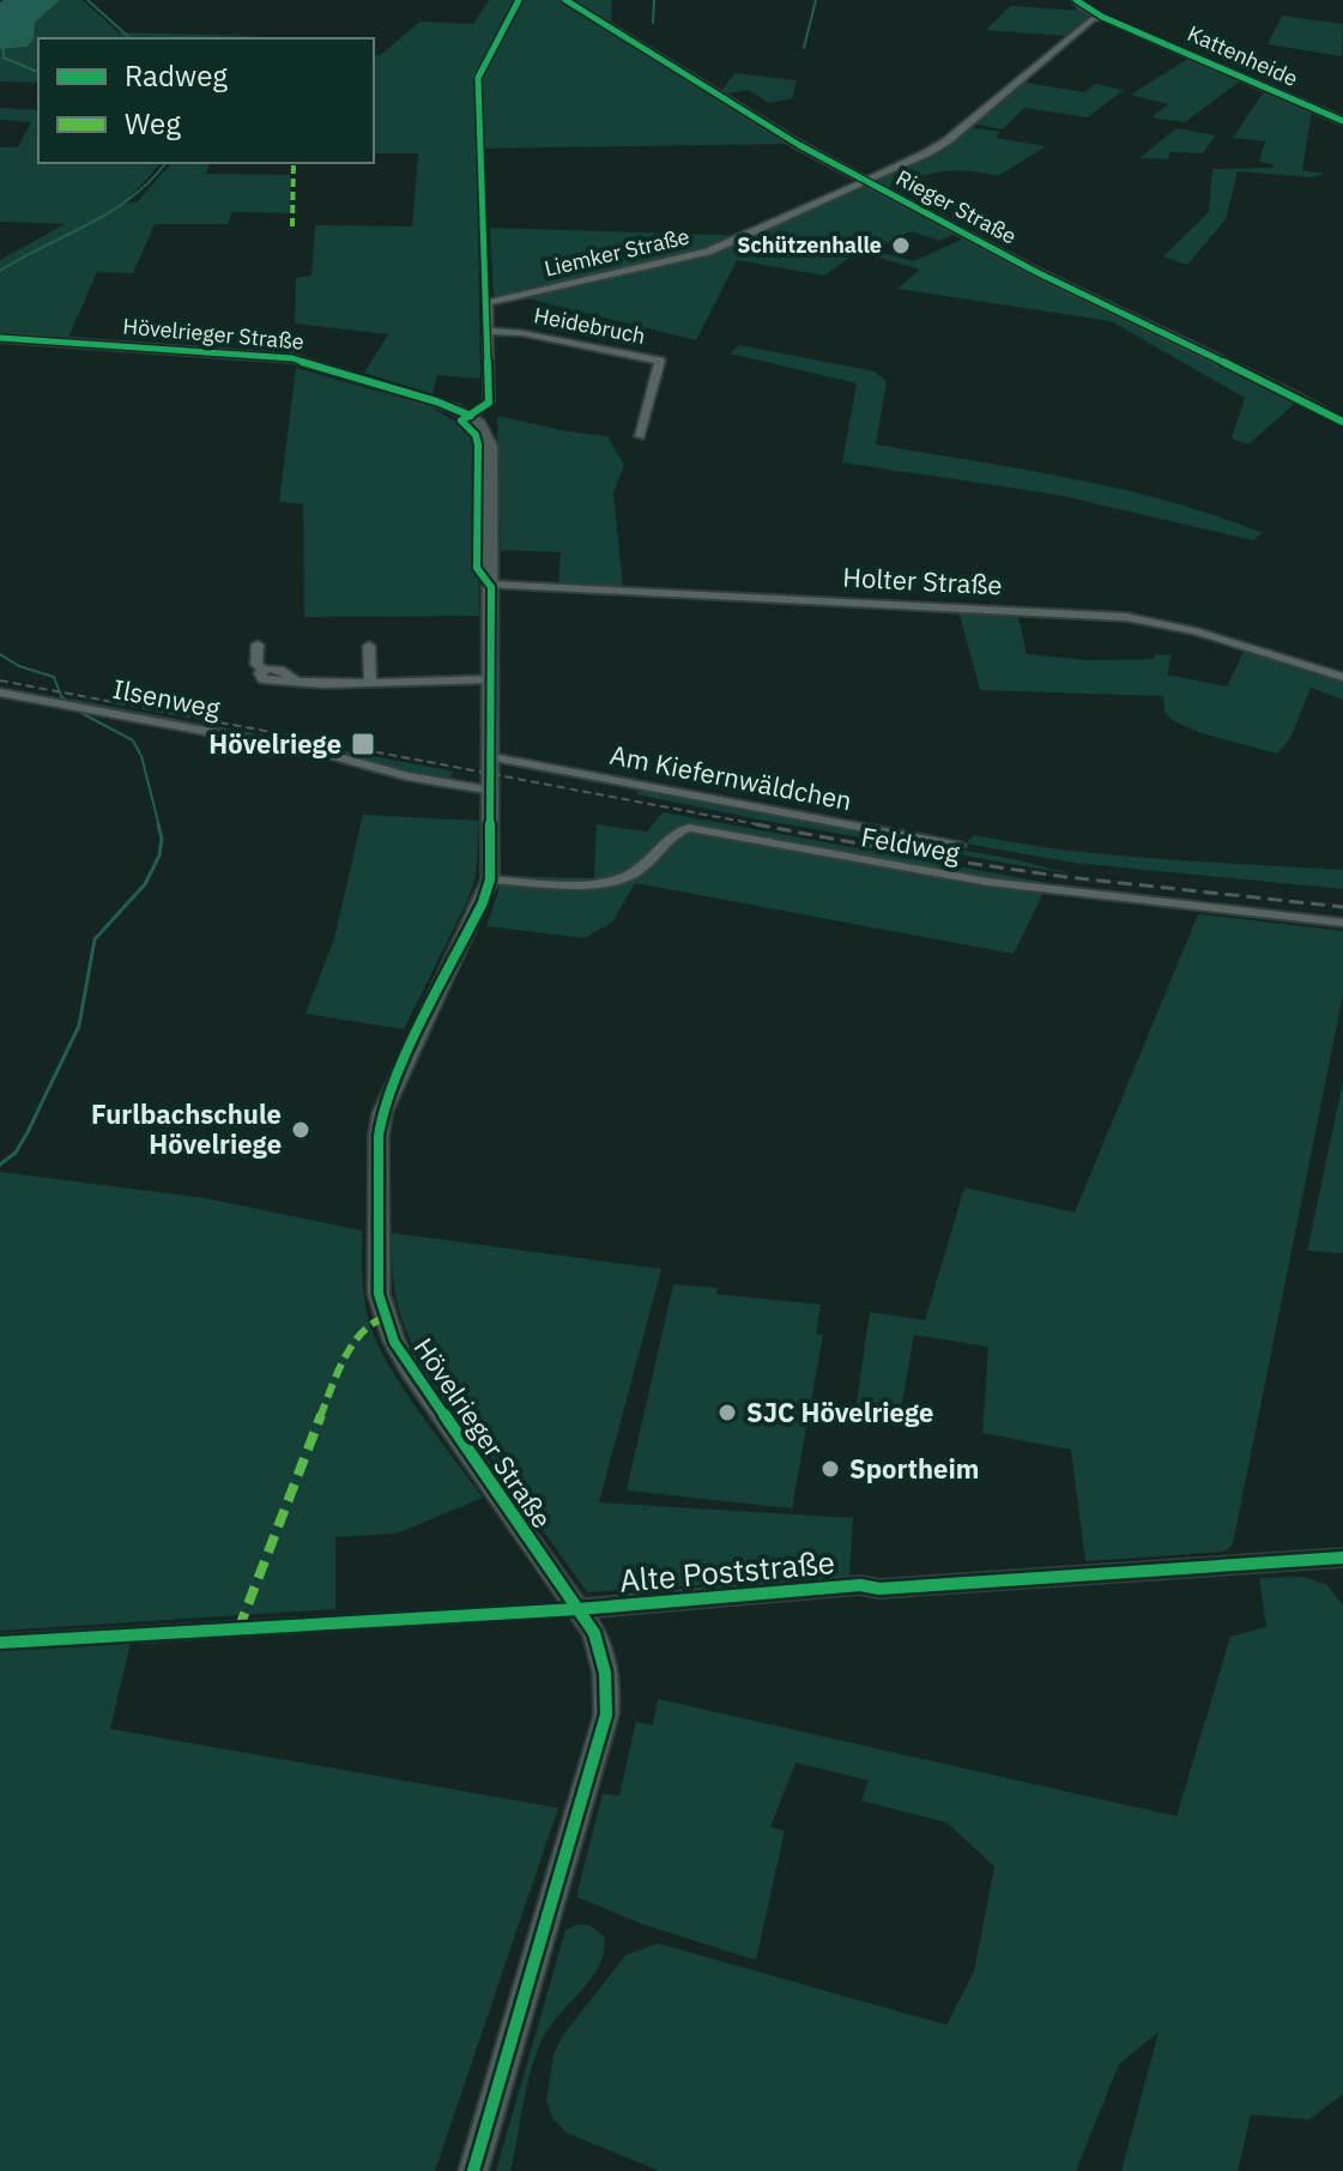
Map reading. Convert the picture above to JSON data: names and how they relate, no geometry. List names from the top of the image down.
{
  "streets": {
    "main road": ["Hövelrieger Straße", "Alte Poststraße"],
    "street": [
      "Kattenheide",
      "Rieger Straße",
      "Liemker Straße",
      "Heidebruch",
      "Holter Straße",
      "Ilsenweg",
      "Am Kiefernwäldchen",
      "Feldweg"
    ]
  },
  "crossings": [
    ["Kattenheide", "Rieger Straße"],
    ["Rieger Straße", "Liemker Straße"],
    ["Liemker Straße", "Heidebruch"],
    ["Hövelrieger Straße", "Holter Straße"],
    ["Hövelrieger Straße", "Ilsenweg"],
    ["Hövelrieger Straße", "Am Kiefernwäldchen"],
    ["Hövelrieger Straße", "Feldweg"],
    ["Hövelrieger Straße", "Alte Poststraße"]
  ],
  "places": {
    "other": [
      "Schützenhalle",
      "Furlbachschule Hövelriege",
      "SJC Hövelriege",
      "Sportheim"
    ],
    "transit": ["Hövelriege"]
  },
  "legend": ["Radweg", "Weg"]
}
